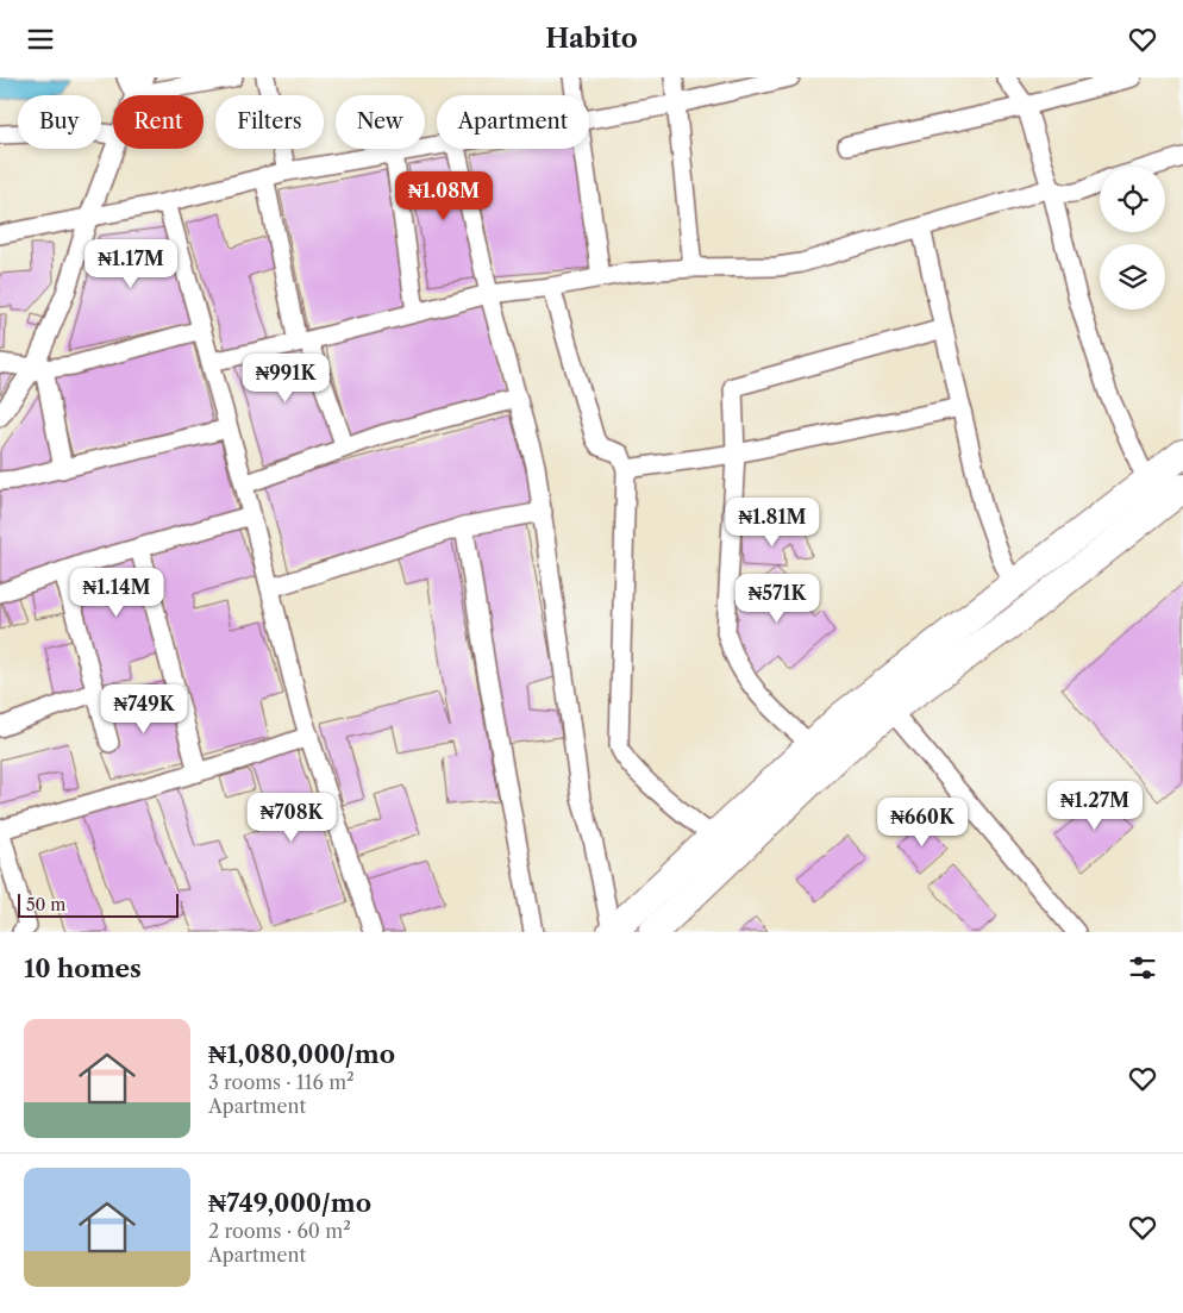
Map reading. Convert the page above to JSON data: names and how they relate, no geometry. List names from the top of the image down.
{
  "scale_bar": "50 m",
  "page": {
    "header": "Habito",
    "chip": [
      "Buy",
      "Rent",
      "Filters",
      "New",
      "Apartment"
    ],
    "price": [
      "₦1.08M",
      "₦1.17M",
      "₦991K",
      "₦1.81M",
      "₦1.14M",
      "₦571K",
      "₦749K",
      "₦1.27M",
      "₦708K",
      "₦660K"
    ],
    "scale": "50 m",
    "heading": "10 homes",
    "list": [
      {
        "name": "₦1,080,000/mo",
        "note": "3 rooms · 116 m² · Apartment"
      },
      {
        "name": "₦749,000/mo",
        "note": "2 rooms · 60 m² · Apartment"
      }
    ]
  }
}
